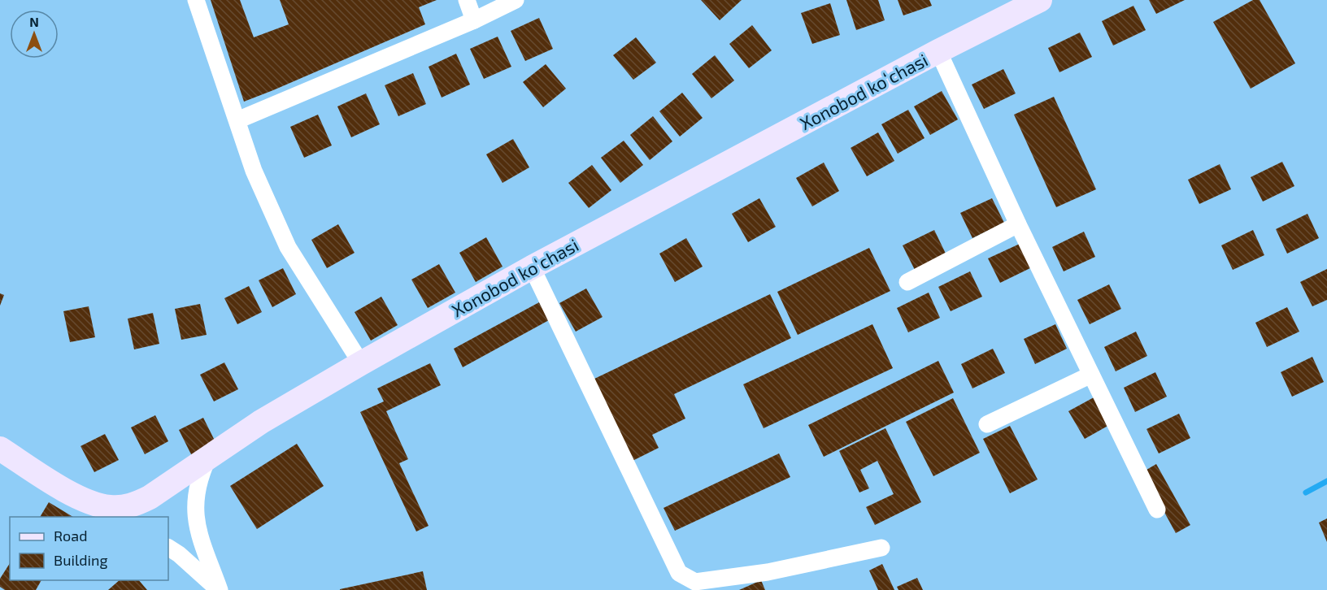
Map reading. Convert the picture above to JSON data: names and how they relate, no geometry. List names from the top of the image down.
{
  "streets": {
    "main road": ["Xonobod koʻchasi"]
  },
  "legend": ["Road", "Building"],
  "north": "top"
}
